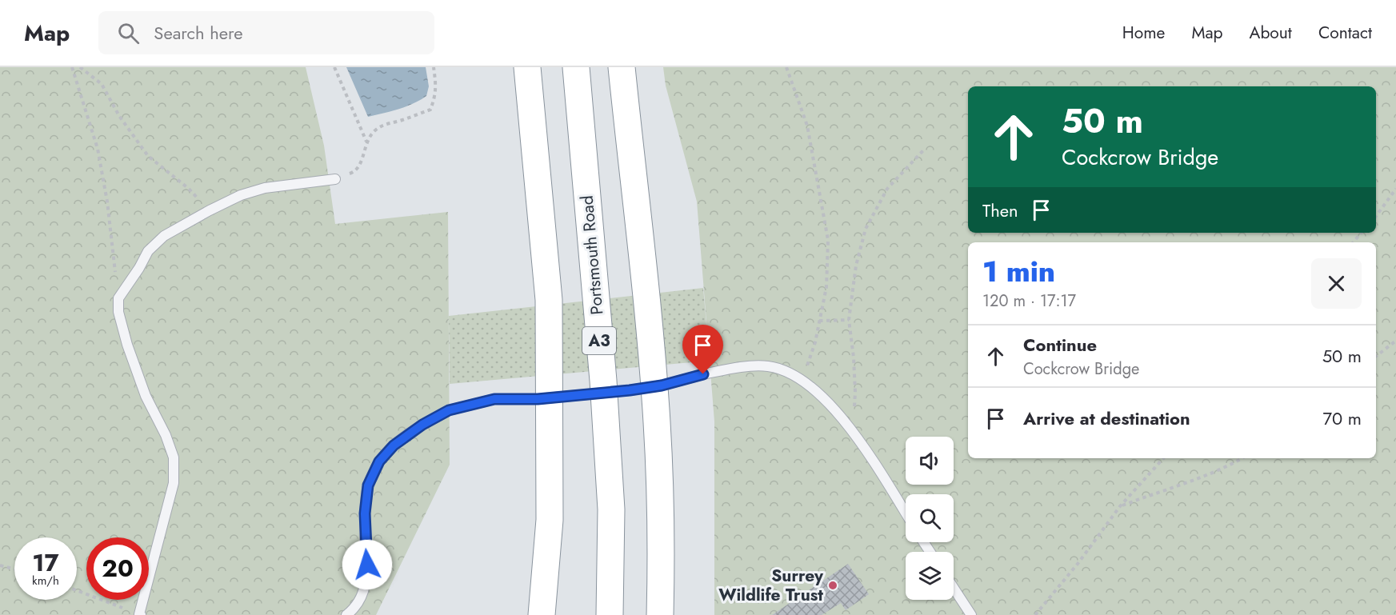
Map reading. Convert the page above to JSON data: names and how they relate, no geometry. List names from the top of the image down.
{
  "streets": {
    "highway": ["Portsmouth Road", "A3"]
  },
  "places": ["Surrey Wildlife Trust"],
  "page": {
    "header": "Map",
    "search": "Search here",
    "nav": [
      "Home",
      "Map",
      "About",
      "Contact"
    ],
    "turn": ["50 m", "Cockcrow Bridge"],
    "then": "Then",
    "heading": ["1 min", "120 m · 17:17"],
    "list": [
      {
        "name": "Continue",
        "note": "Cockcrow Bridge",
        "value": "50 m"
      },
      {
        "name": "Arrive at destination",
        "value": "70 m"
      }
    ],
    "speed": "17 km/h",
    "limit": "20"
  }
}
